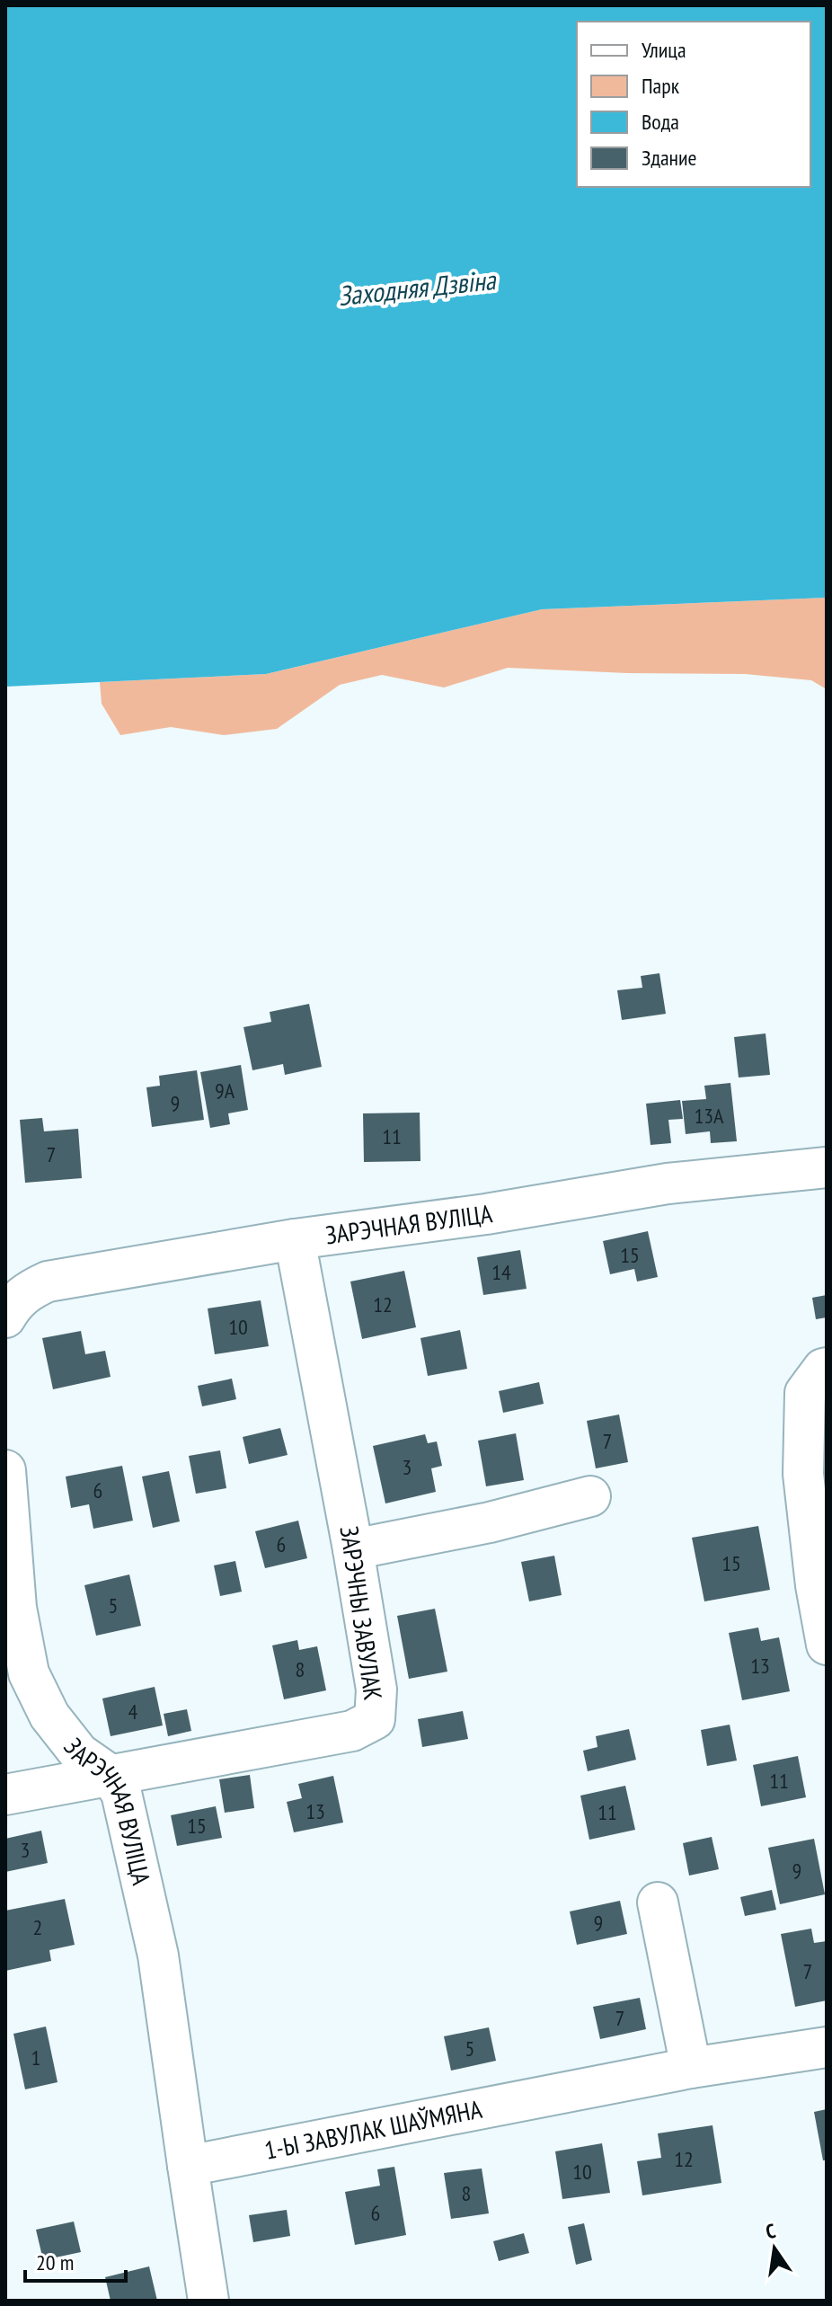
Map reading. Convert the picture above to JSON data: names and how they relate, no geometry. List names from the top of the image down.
{
  "streets": {
    "street": ["ЗАРЭЧНАЯ ВУЛІЦА", "ЗАРЭЧНЫ ЗАВУЛАК", "1-Ы ЗАВУЛАК ШАЎМЯНА"]
  },
  "crossings": [
    ["ЗАРЭЧНАЯ ВУЛІЦА", "ЗАРЭЧНЫ ЗАВУЛАК"],
    ["ЗАРЭЧНАЯ ВУЛІЦА", "1-Ы ЗАВУЛАК ШАЎМЯНА"]
  ],
  "water": ["Заходняя Дзвіна"],
  "house_numbers": [
    "9А",
    "9",
    "13А",
    "11",
    "7",
    "15",
    "14",
    "12",
    "10",
    "7",
    "3",
    "6",
    "6",
    "15",
    "5",
    "13",
    "8",
    "4",
    "11",
    "13",
    "11",
    "15",
    "3",
    "9",
    "9",
    "2",
    "7",
    "7",
    "5",
    "1",
    "12",
    "10",
    "8",
    "6"
  ],
  "legend": [
    "Улица",
    "Парк",
    "Вода",
    "Здание"
  ],
  "scale_bar": "20 m",
  "north": "top"
}
